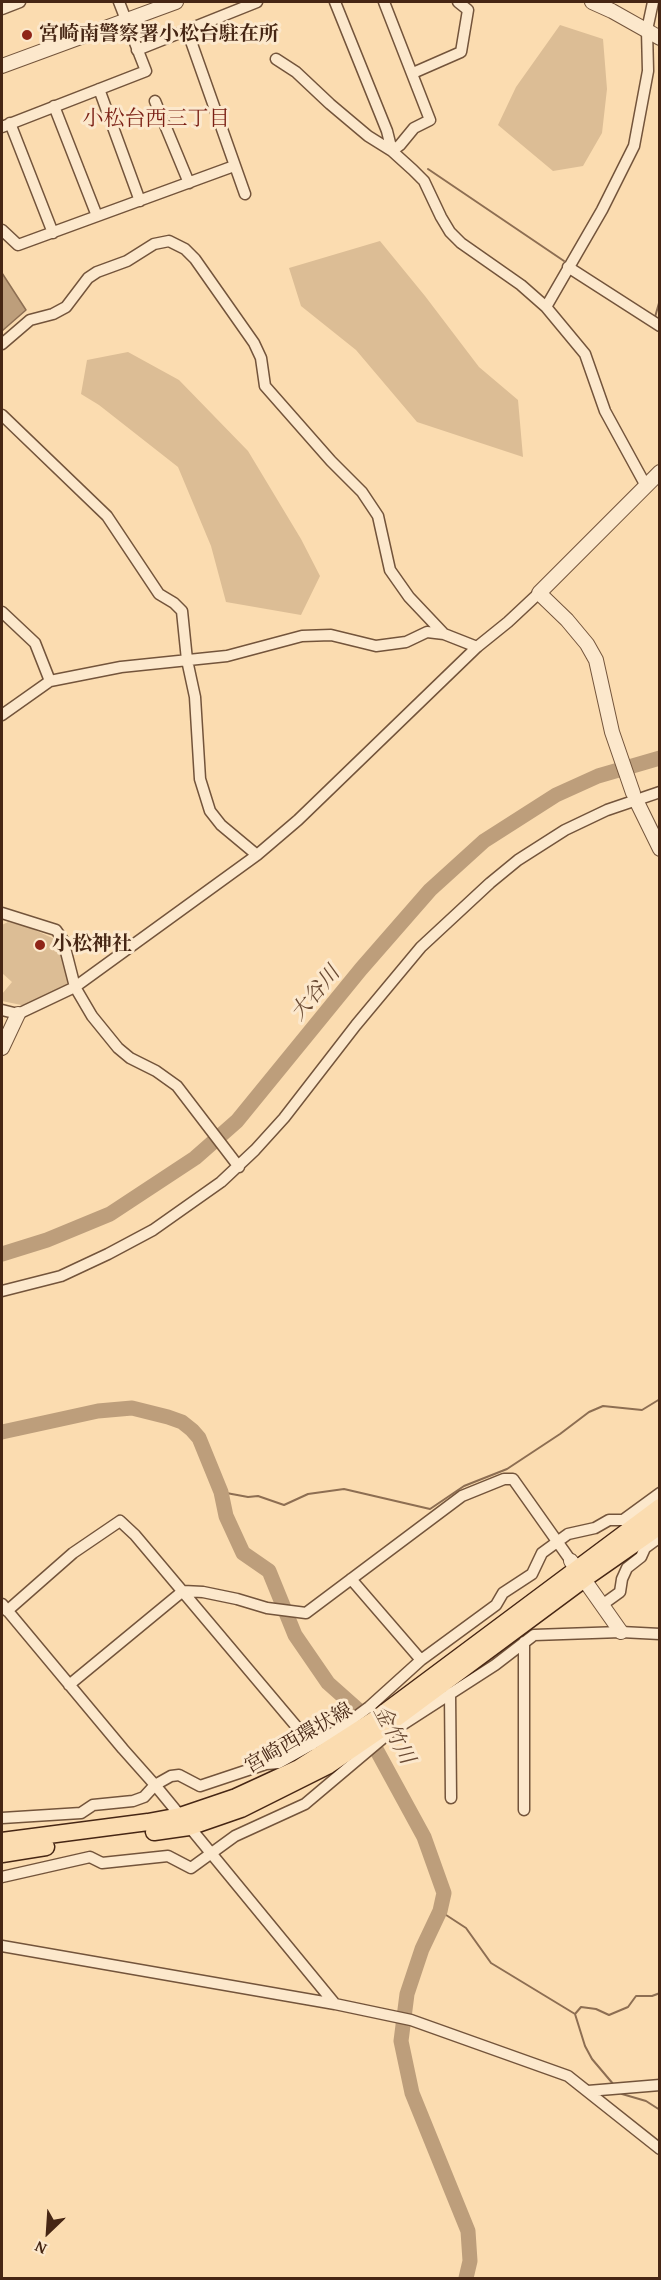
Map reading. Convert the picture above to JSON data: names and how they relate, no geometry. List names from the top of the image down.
{
  "streets": {
    "main road": ["宮崎西環状線"]
  },
  "districts": ["小松台西三丁目"],
  "water": ["大谷川", "金竹川"],
  "places": ["宮崎南警察署小松台駐在所", "小松神社"],
  "north": "bottom left"
}
